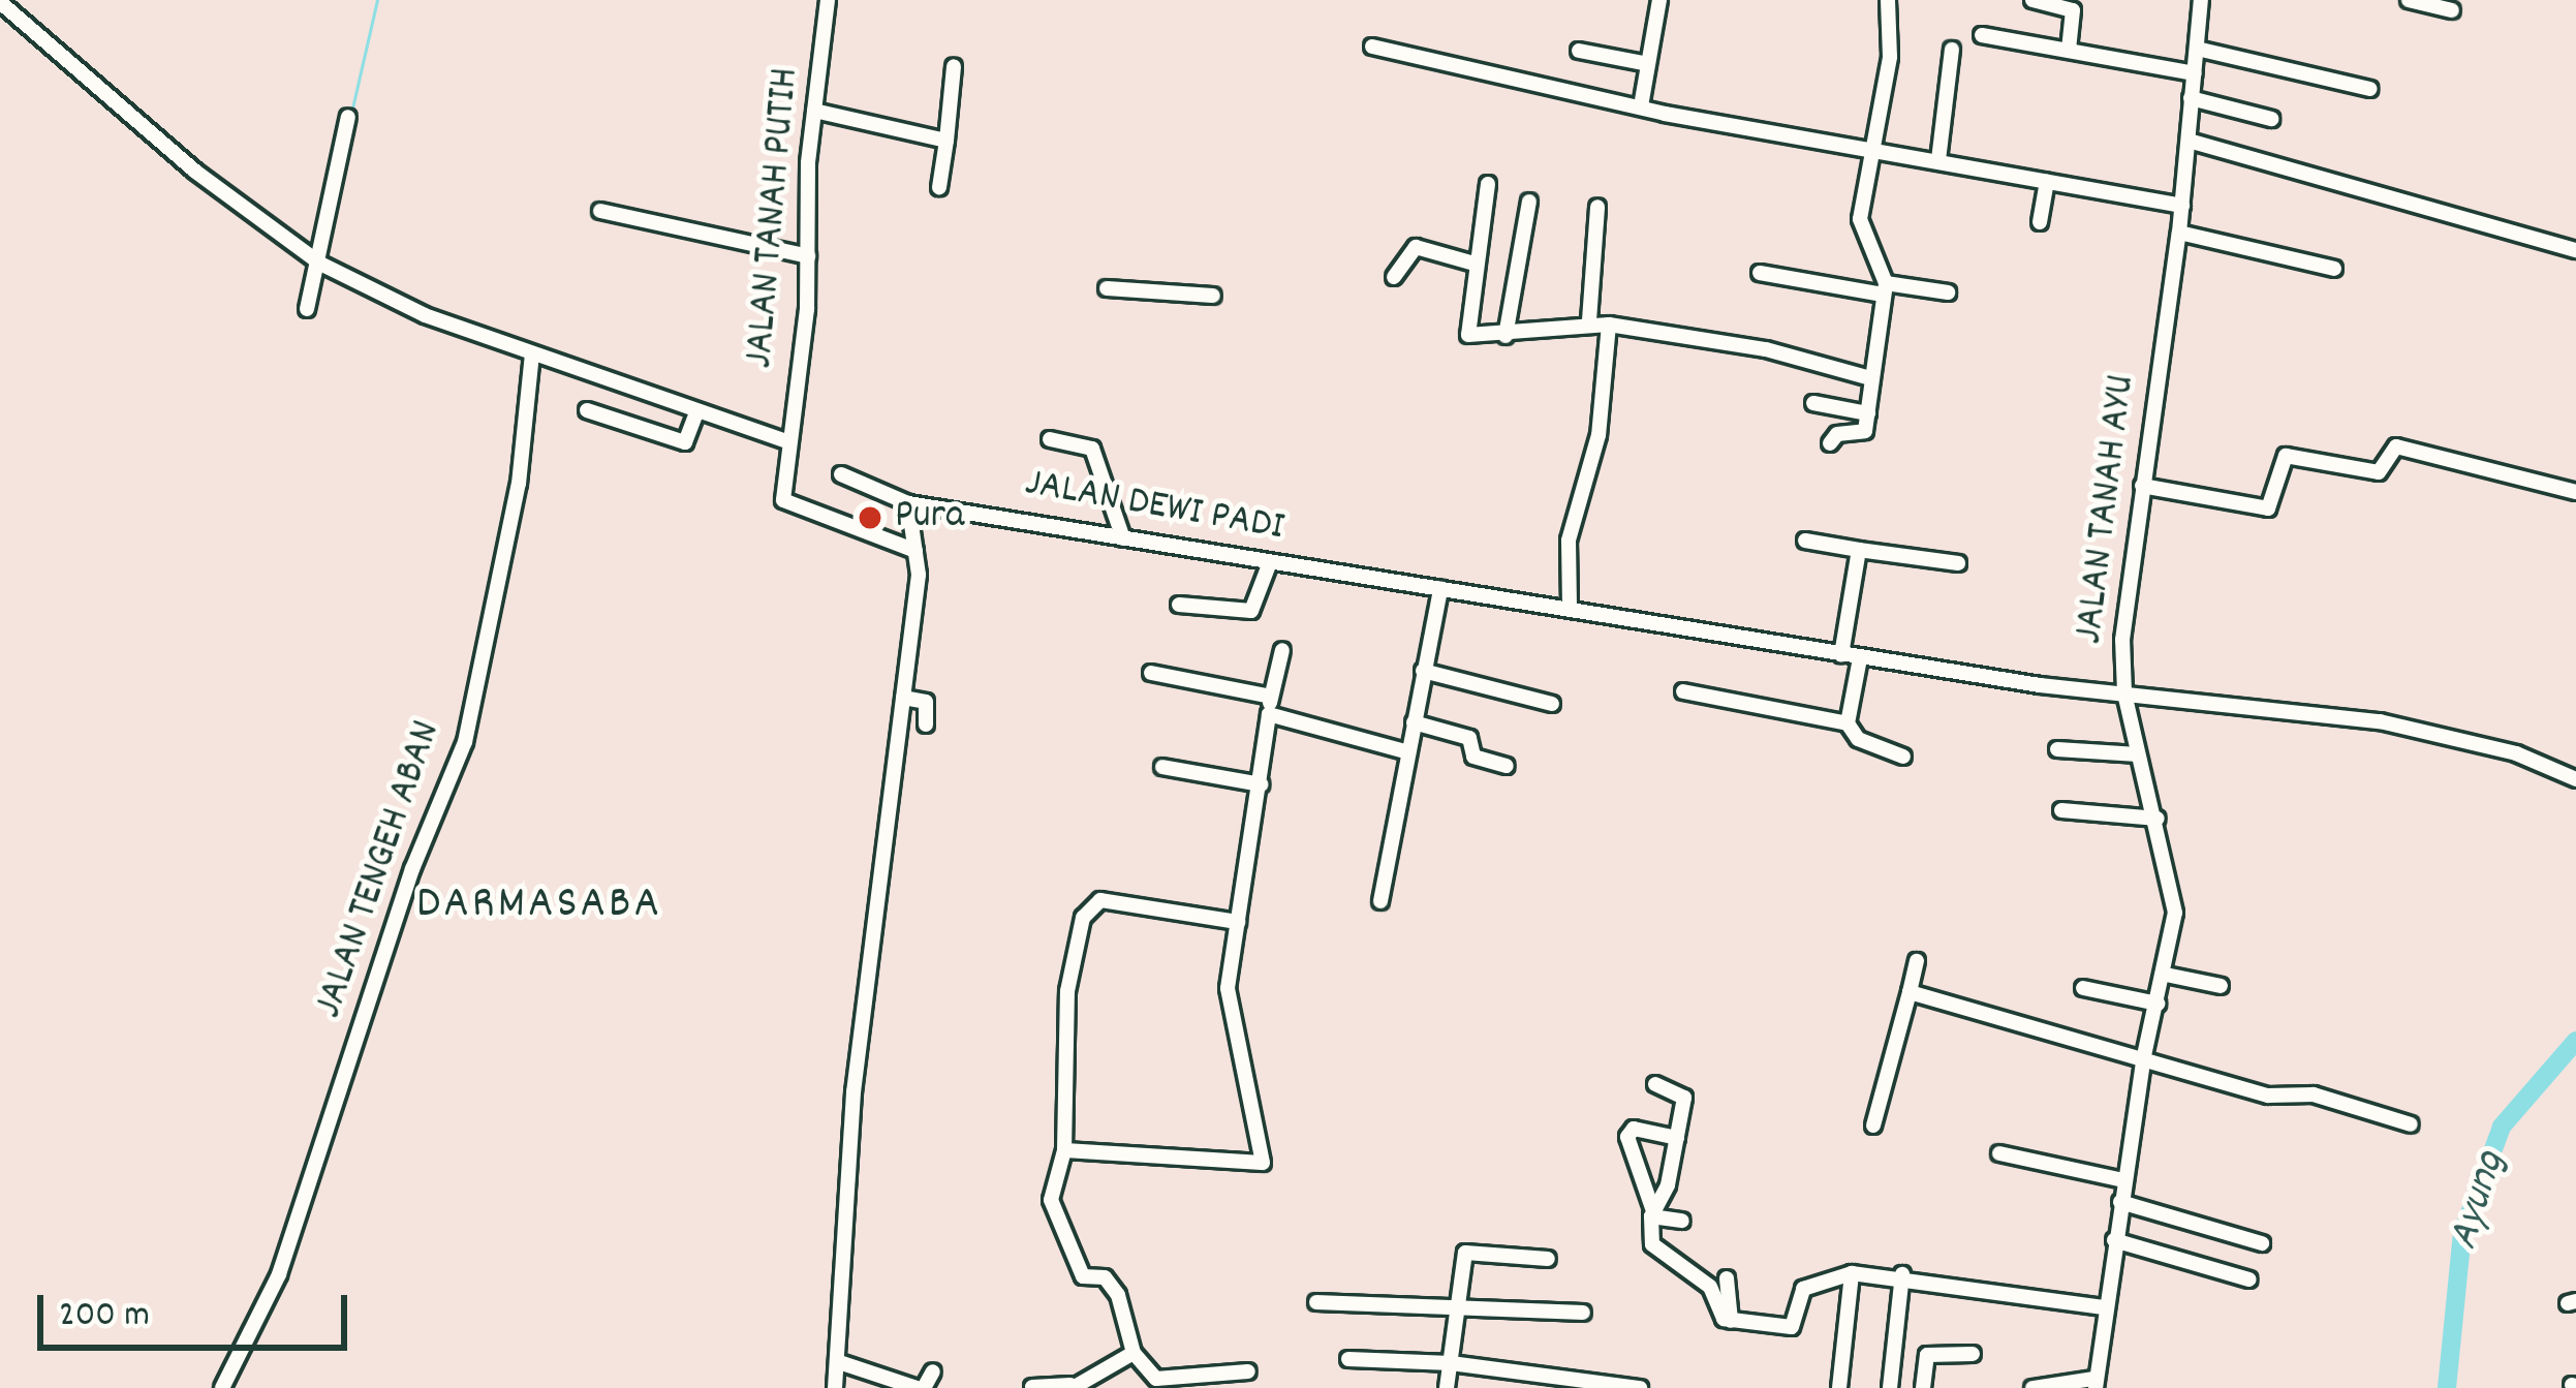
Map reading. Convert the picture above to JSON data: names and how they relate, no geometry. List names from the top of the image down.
{
  "streets": {
    "street": [
      "JALAN TANAH PUTIH",
      "JALAN DEWI PADI",
      "JALAN TANAH AYU",
      "JALAN TENGEH ABAN"
    ]
  },
  "crossings": [
    ["JALAN DEWI PADI", "JALAN TANAH AYU"]
  ],
  "districts": ["DARMASABA"],
  "water": ["Ayung"],
  "places": ["Pura"],
  "scale_bar": "200 m"
}
